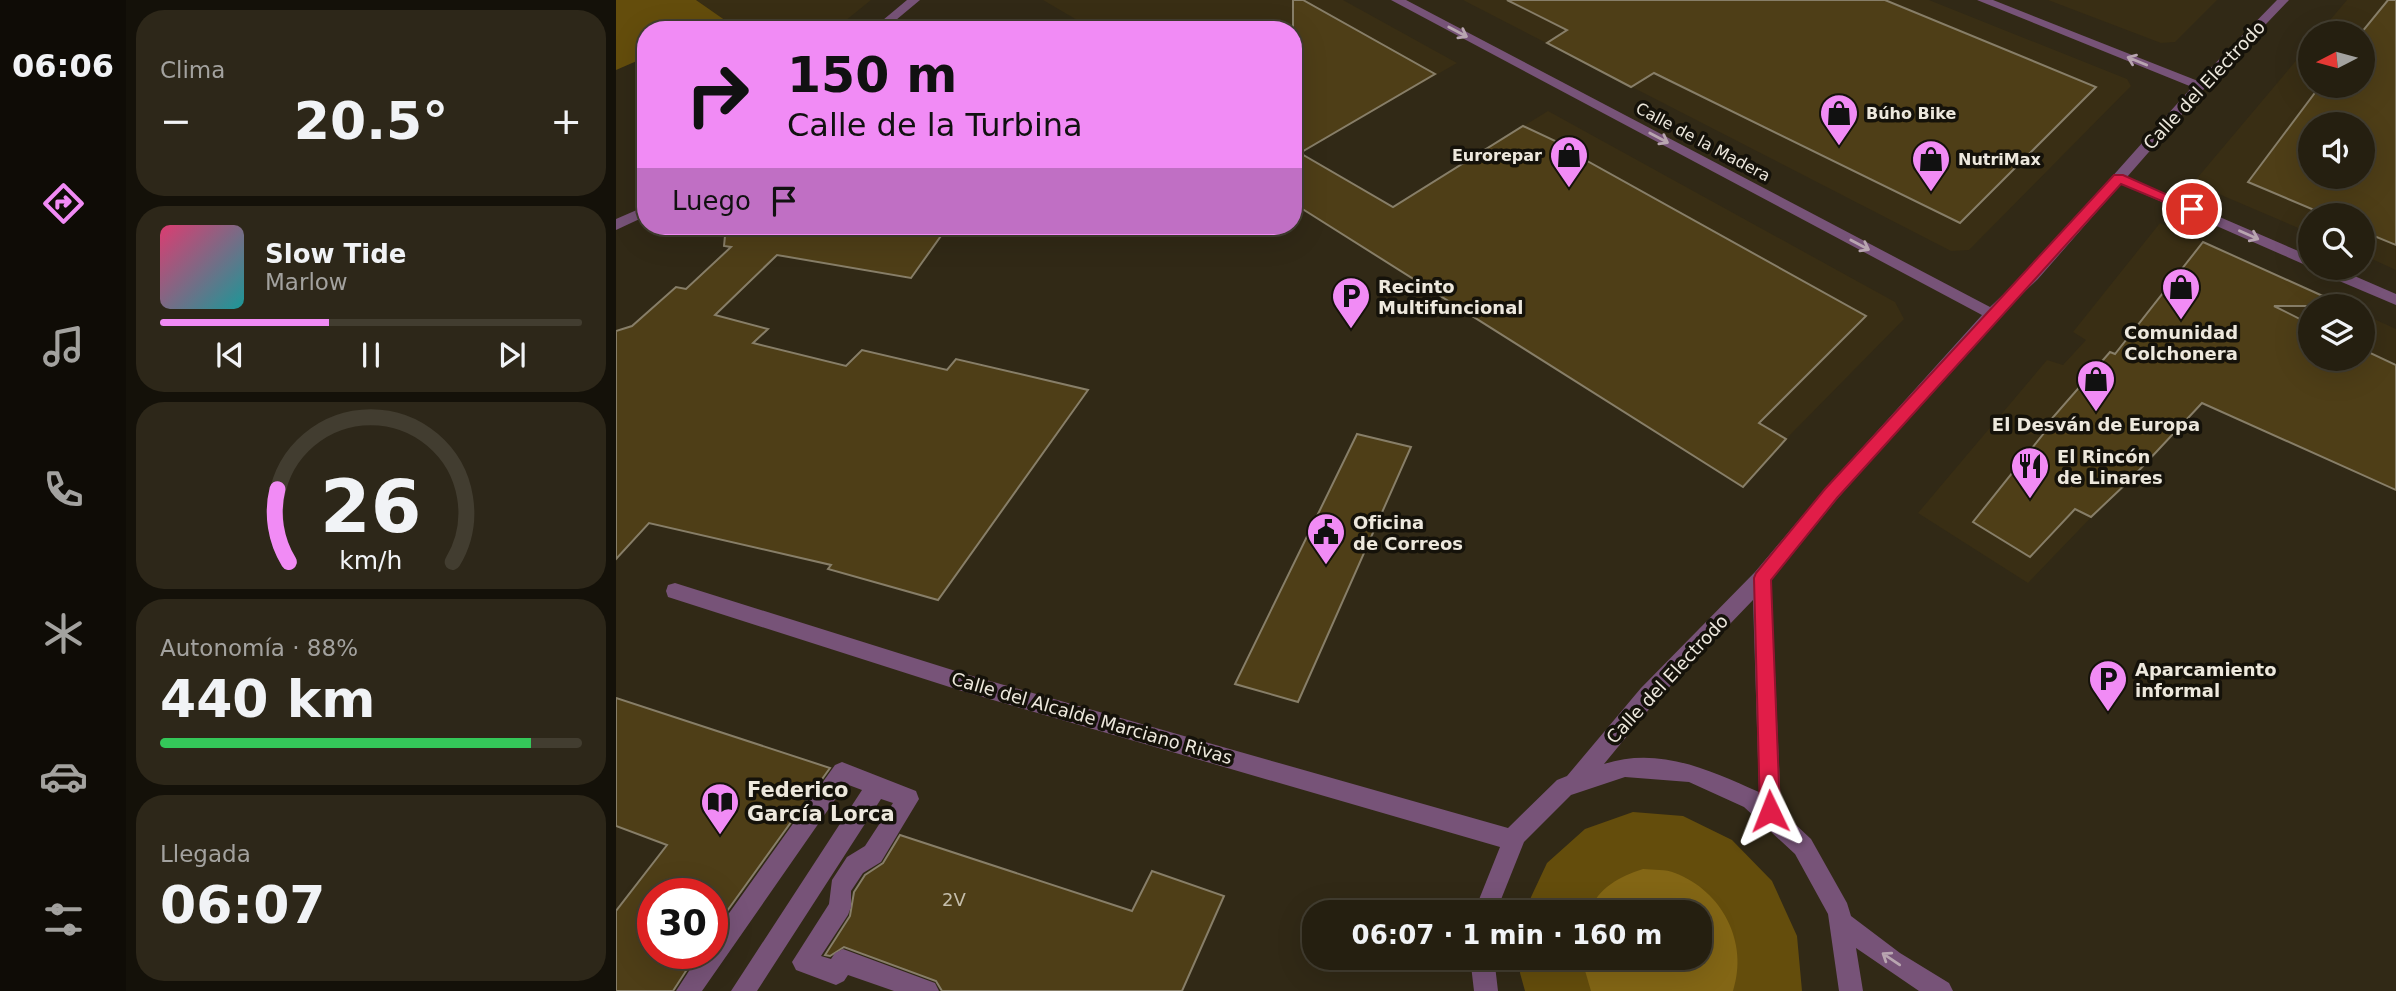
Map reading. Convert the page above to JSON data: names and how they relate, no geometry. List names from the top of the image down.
{
  "streets": {
    "street": ["Calle del Electrodo", "Calle de la Madera", "Calle del Alcalde Marciano Rivas"]
  },
  "crossings": [
    ["Calle del Electrodo", "Calle de la Madera"]
  ],
  "one_way": ["Calle de la Madera"],
  "places": {
    "shop": [
      "Búho Bike",
      "Eurorepar",
      "NutriMax",
      "Comunidad Colchonera",
      "El Desván de Europa"
    ],
    "parking": ["Recinto Multifuncional", "Aparcamiento informal"],
    "restaurant": ["El Rincón de Linares"],
    "public building": ["Oficina de Correos"],
    "library": ["Federico García Lorca"]
  },
  "house_numbers": ["2V"],
  "north": "left",
  "page": {
    "tabs": "06:06",
    "tile": [
      "Clima",
      ["Autonomía · 88%", "440 km"],
      ["Llegada", "06:07"]
    ],
    "turn": ["150 m", "Calle de la Turbina"],
    "heat": ["−", "20.5°", "+"],
    "then": "Luego",
    "song": ["Slow Tide", "Marlow"],
    "limit": "30",
    "trip": "06:07 · 1 min · 160 m",
    "gauge": ["26", "km/h"]
  }
}
